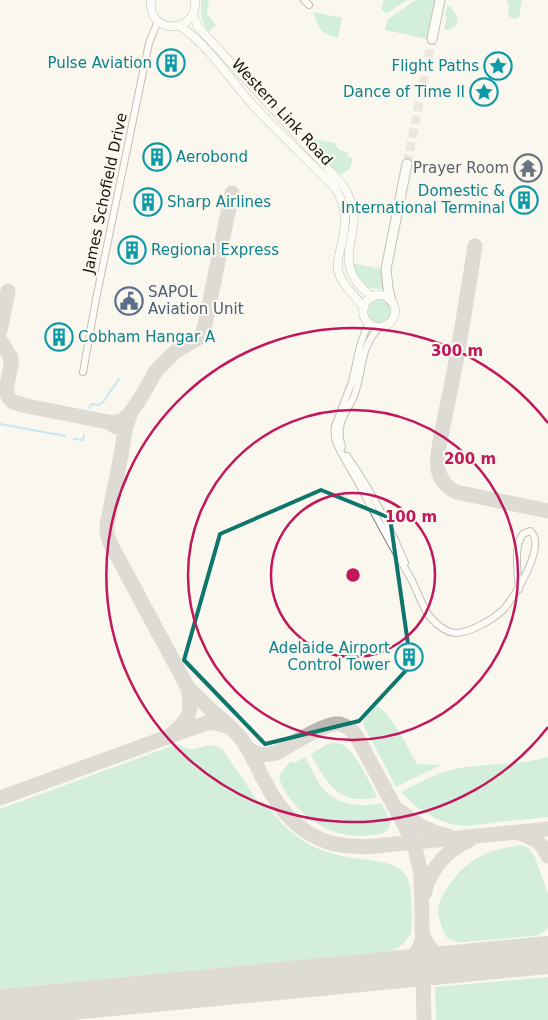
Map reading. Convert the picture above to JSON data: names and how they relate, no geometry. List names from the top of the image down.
{
  "streets": {
    "street": ["Western Link Road", "James Schofield Drive"]
  },
  "places": {
    "building": [
      "Pulse Aviation",
      "Aerobond",
      "Domestic & International Terminal",
      "Sharp Airlines",
      "Regional Express",
      "Cobham Hangar A",
      "Adelaide Airport Control Tower"
    ],
    "place": ["Flight Paths", "Dance of Time II"],
    "temple": ["Prayer Room"],
    "public building": ["SAPOL Aviation Unit"]
  },
  "rings": ["300 m", "200 m", "100 m"]
}
